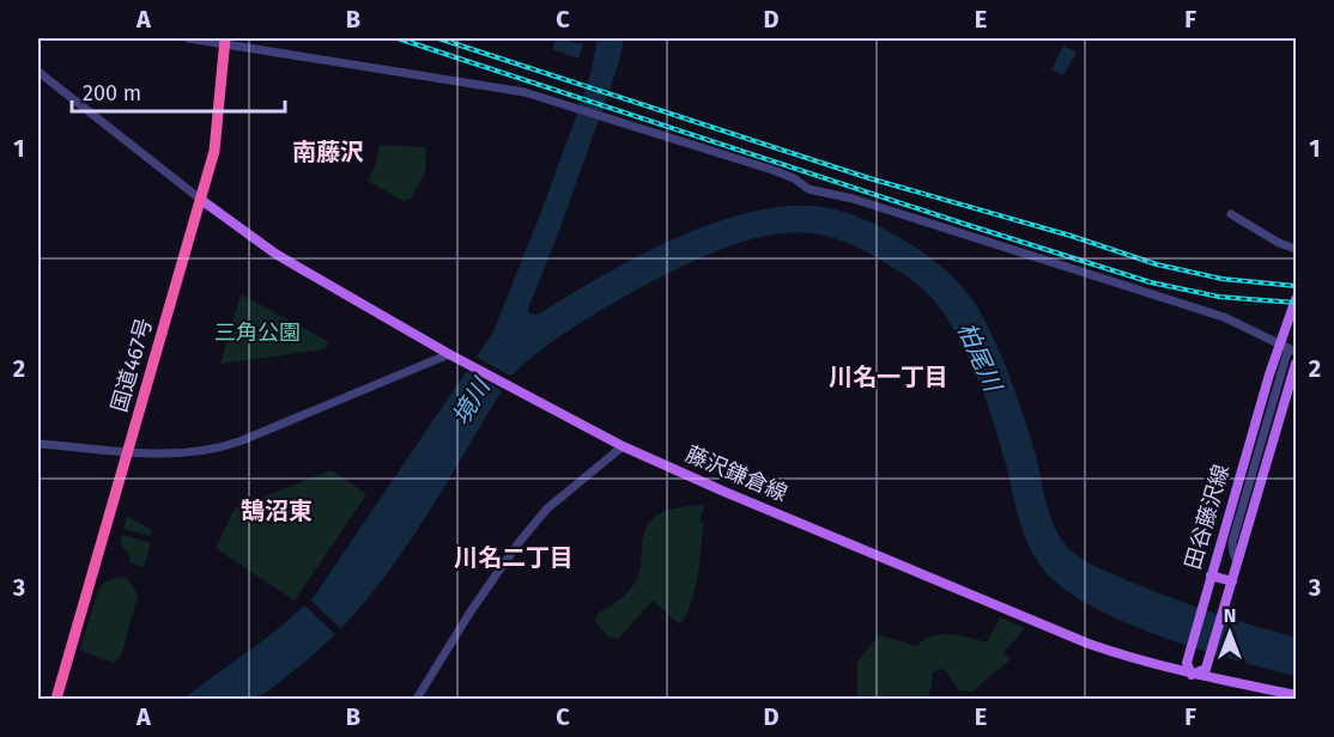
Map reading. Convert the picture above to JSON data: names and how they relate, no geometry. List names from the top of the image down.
{
  "streets": {
    "highway": ["国道467号"],
    "main road": ["藤沢鎌倉線", "田谷藤沢線"]
  },
  "crossings": [
    ["国道467号", "藤沢鎌倉線"],
    ["藤沢鎌倉線", "田谷藤沢線"]
  ],
  "districts": [
    "南藤沢",
    "川名一丁目",
    "鵠沼東",
    "川名二丁目"
  ],
  "water": ["柏尾川", "境川"],
  "parks": ["三角公園"],
  "scale_bar": "200 m",
  "north": "top",
  "grid": {
    "columns": [
      "A",
      "B",
      "C",
      "D",
      "E",
      "F"
    ],
    "rows": ["1", "2", "3"]
  }
}
